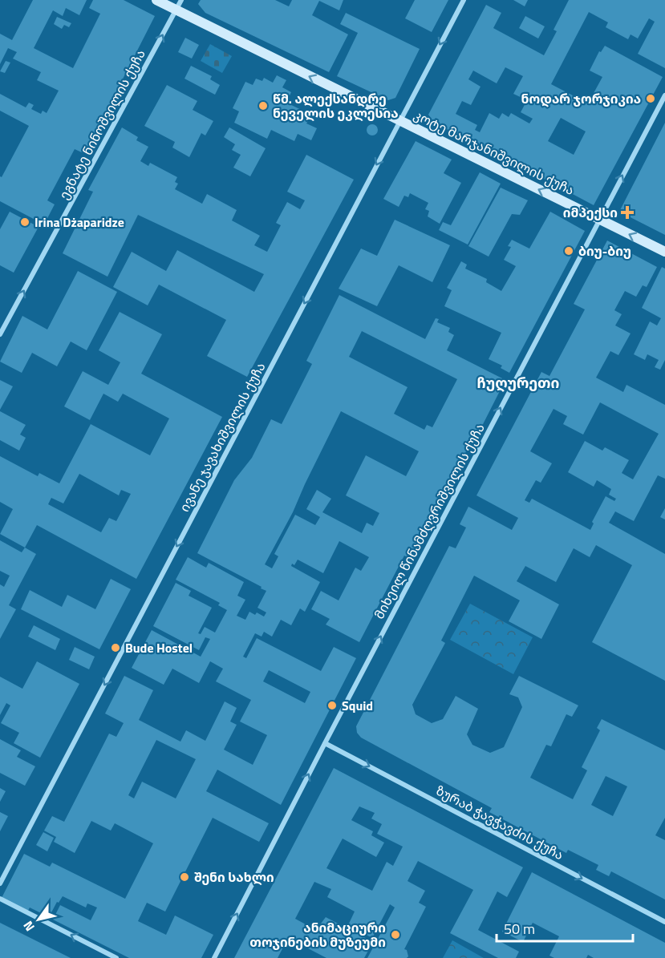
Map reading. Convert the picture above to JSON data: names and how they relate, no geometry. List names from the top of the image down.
{
  "streets": {
    "main road": ["კოტე მარჯანიშვილის ქუჩა"],
    "street": [
      "ეგნატე ნინოშვილის ქუჩა",
      "ივანე ჯავახიშვილის ქუჩა",
      "მიხეილ წინამძღვრიშვილის ქუჩა",
      "ზურაბ ჭავჭავძის ქუჩა"
    ]
  },
  "crossings": [
    ["ეგნატე ნინოშვილის ქუჩა", "კოტე მარჯანიშვილის ქუჩა"],
    ["კოტე მარჯანიშვილის ქუჩა", "ივანე ჯავახიშვილის ქუჩა"],
    ["კოტე მარჯანიშვილის ქუჩა", "მიხეილ წინამძღვრიშვილის ქუჩა"],
    ["მიხეილ წინამძღვრიშვილის ქუჩა", "ზურაბ ჭავჭავძის ქუჩა"]
  ],
  "one_way": [
    "ეგნატე ნინოშვილის ქუჩა",
    "კოტე მარჯანიშვილის ქუჩა",
    "ივანე ჯავახიშვილის ქუჩა",
    "მიხეილ წინამძღვრიშვილის ქუჩა",
    "ზურაბ ჭავჭავძის ქუჩა"
  ],
  "districts": ["ჩუღურეთი"],
  "places": {
    "other": [
      "ნოდარ ჯორჯიკია",
      "წმ. ალექსანდრე ნეველის ეკლესია",
      "Irina Dżaparidze",
      "ბიუ-ბიუ",
      "Bude Hostel",
      "Squid",
      "შენი სახლი",
      "ანიმაციური თოჯინების მუზეუმი"
    ],
    "health": ["იმპექსი"]
  },
  "scale_bar": "50 m",
  "north": "bottom left"
}
